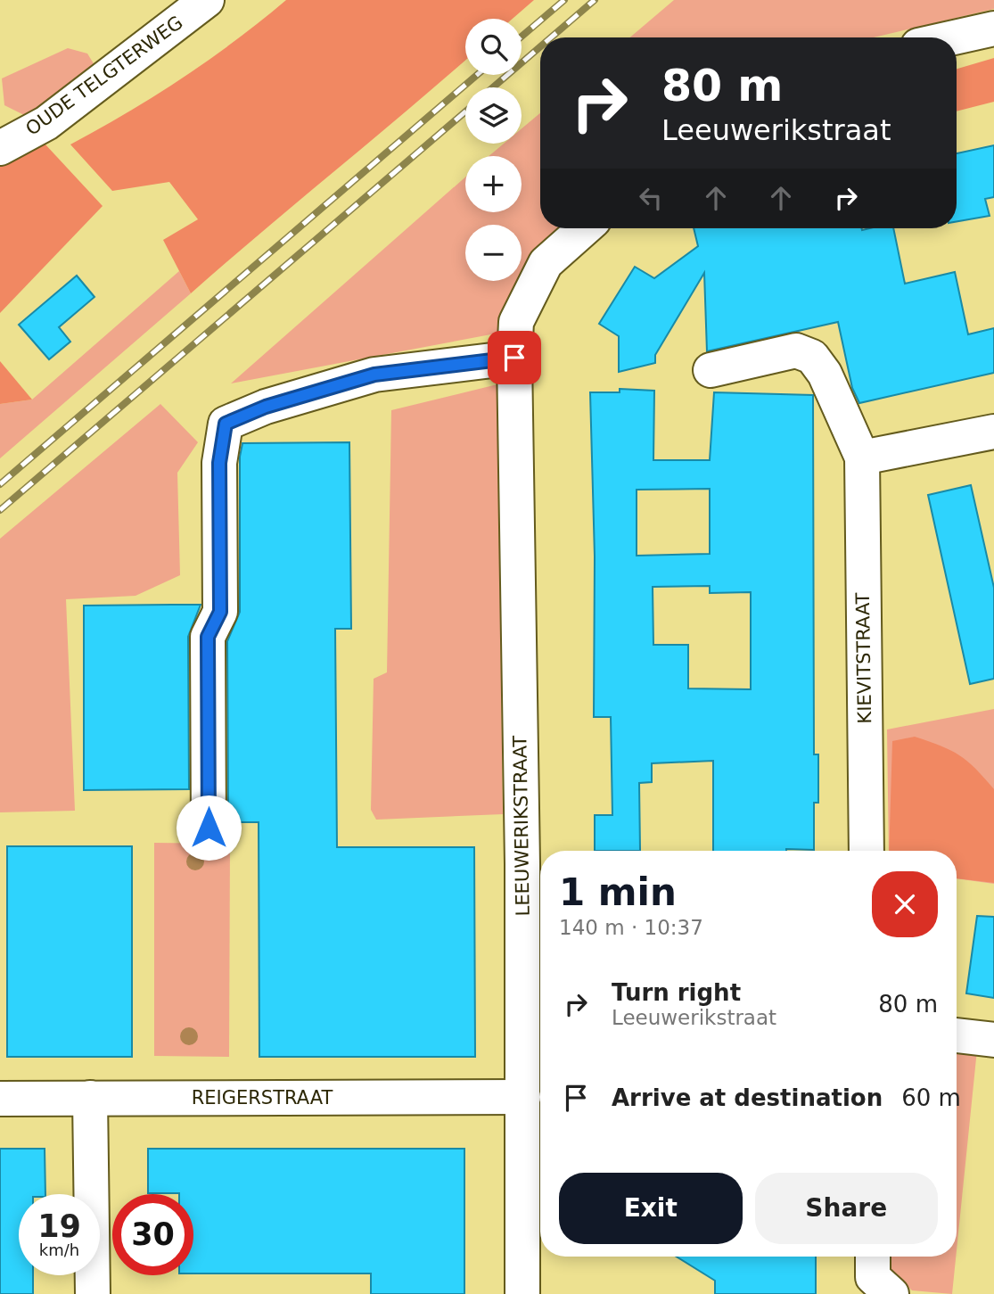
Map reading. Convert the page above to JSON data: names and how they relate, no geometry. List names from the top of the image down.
{
  "streets": {
    "street": [
      "OUDE TELGTERWEG",
      "KIEVITSTRAAT",
      "LEEUWERIKSTRAAT",
      "REIGERSTRAAT"
    ]
  },
  "crossings": [
    ["LEEUWERIKSTRAAT", "REIGERSTRAAT"]
  ],
  "page": {
    "map_buttons": ["+", "−"],
    "turn": ["80 m", "Leeuwerikstraat"],
    "heading": ["1 min", "140 m · 10:37"],
    "list": [
      {
        "name": "Turn right",
        "note": "Leeuwerikstraat",
        "value": "80 m"
      },
      {
        "name": "Arrive at destination",
        "value": "60 m"
      }
    ],
    "buttons": ["Exit", "Share"],
    "speed": "19 km/h",
    "limit": "30"
  }
}
